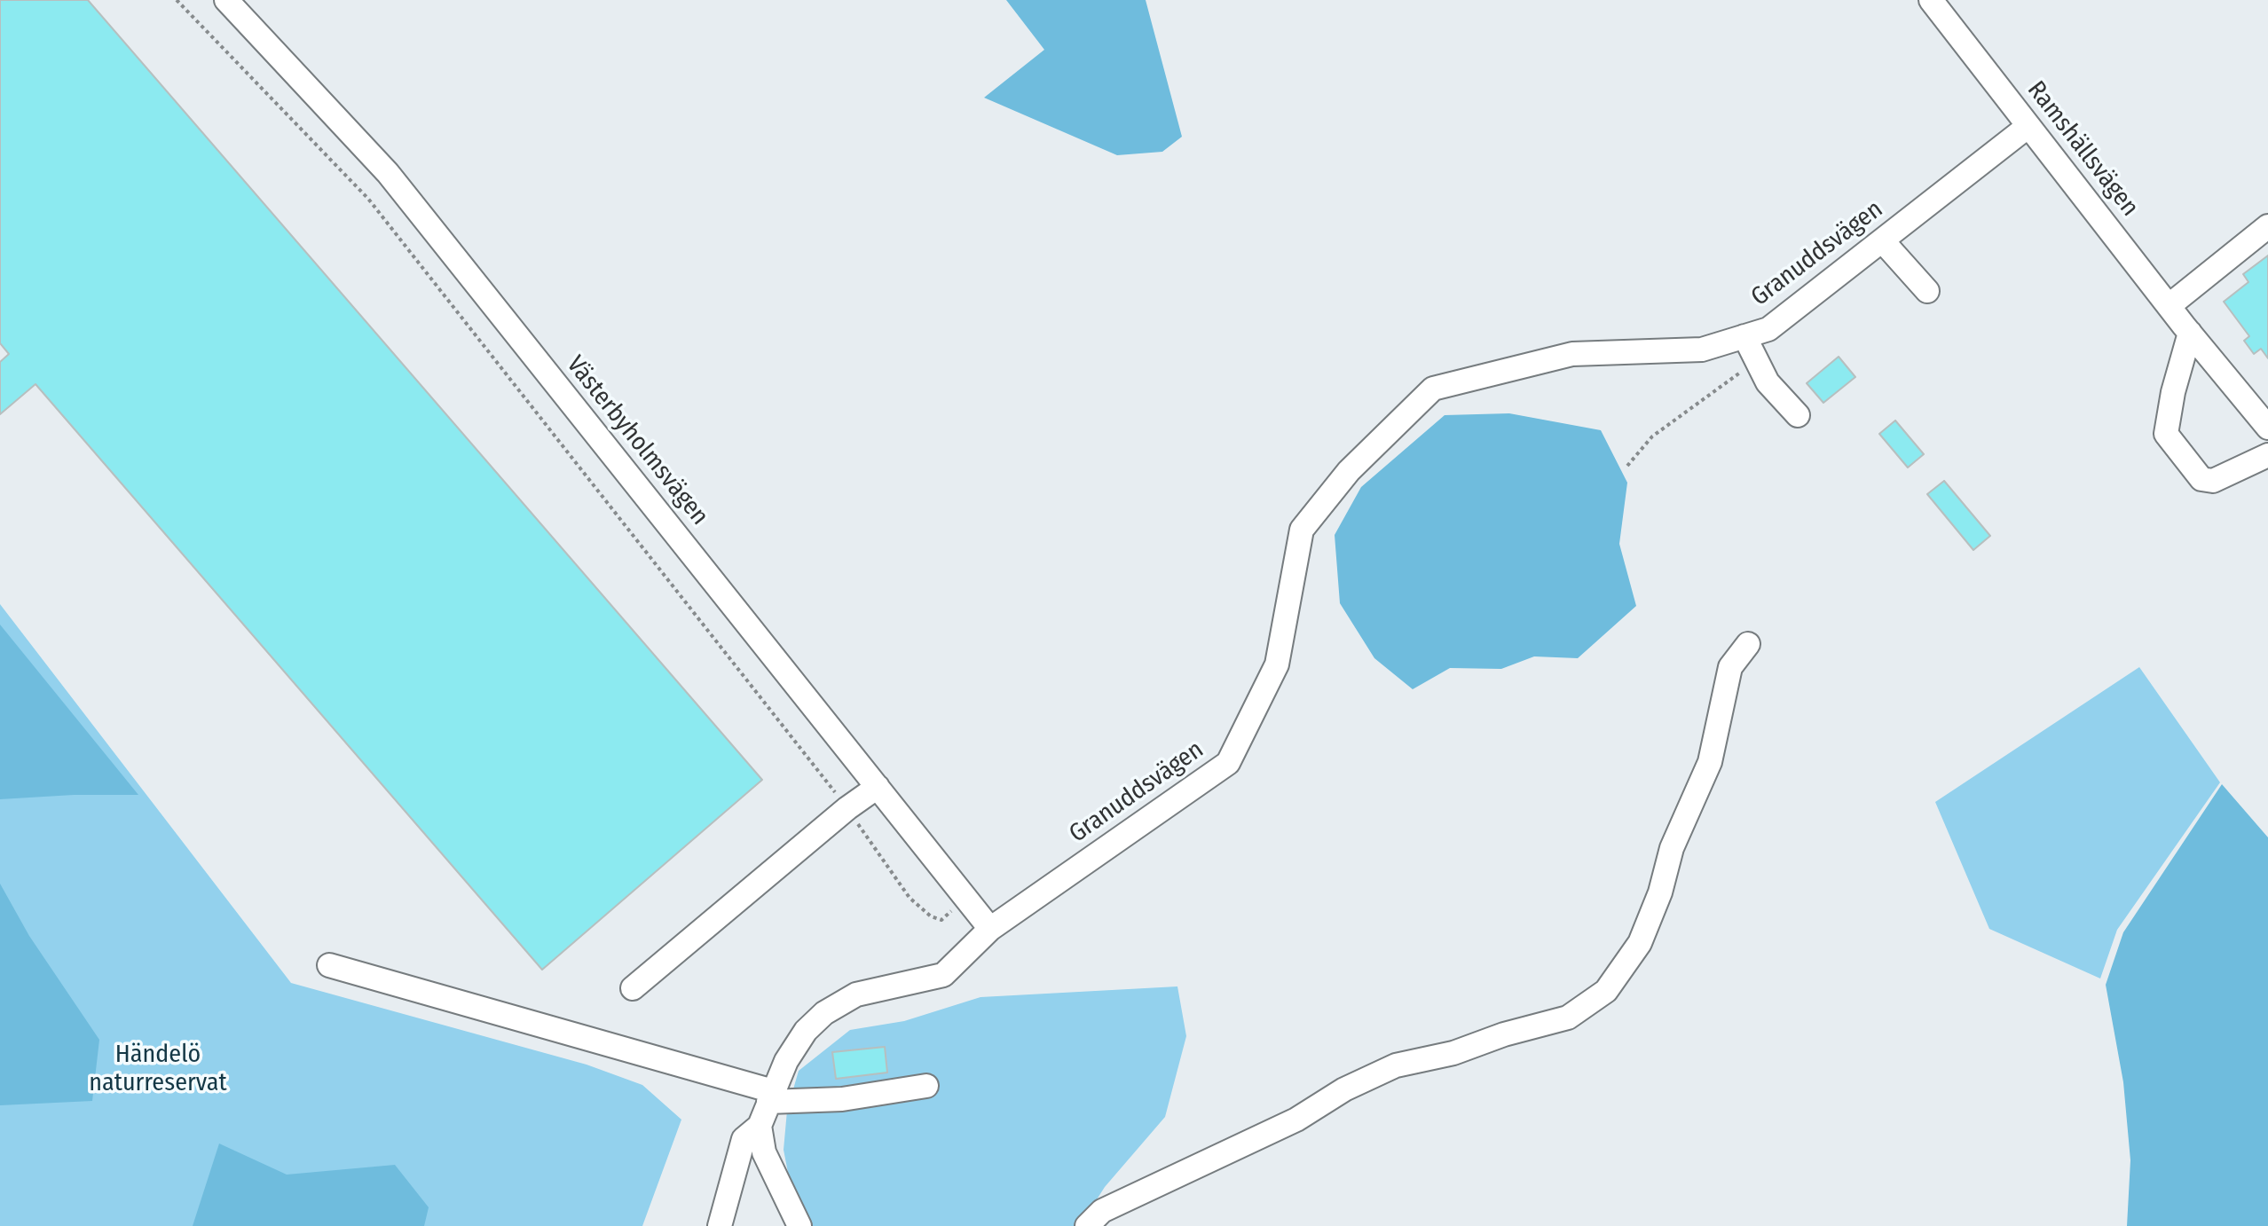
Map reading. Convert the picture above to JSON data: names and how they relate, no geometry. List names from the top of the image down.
{
  "streets": {
    "street": ["Ramshällsvägen", "Granuddsvägen", "Västerbyholmsvägen"]
  },
  "crossings": [
    ["Ramshällsvägen", "Granuddsvägen"],
    ["Granuddsvägen", "Västerbyholmsvägen"]
  ],
  "parks": ["Händelö naturreservat"]
}
